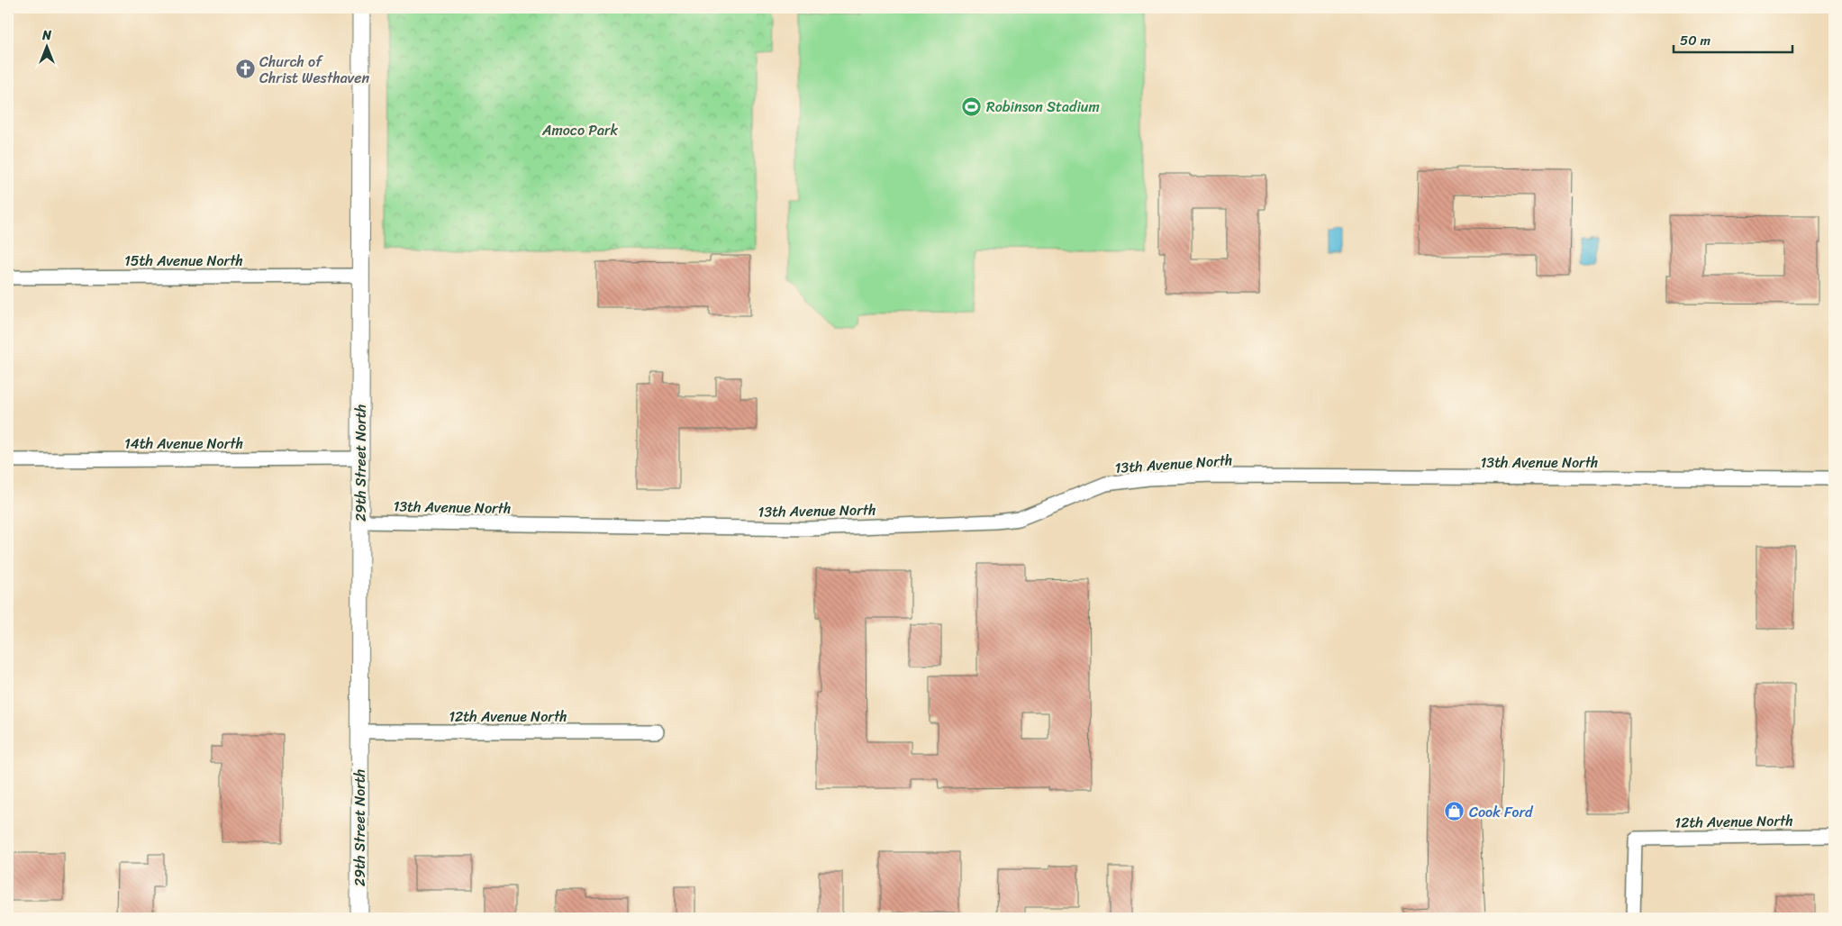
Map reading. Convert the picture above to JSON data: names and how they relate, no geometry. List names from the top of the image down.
{
  "streets": {
    "street": [
      "15th Avenue North",
      "14th Avenue North",
      "13th Avenue North",
      "29th Street North",
      "12th Avenue North"
    ]
  },
  "crossings": [
    ["15th Avenue North", "29th Street North"],
    ["14th Avenue North", "29th Street North"],
    ["13th Avenue North", "29th Street North"],
    ["29th Street North", "12th Avenue North"]
  ],
  "parks": ["Amoco Park"],
  "places": {
    "church": ["Church of Christ Westhaven"],
    "sports": ["Robinson Stadium"],
    "shop": ["Cook Ford"]
  },
  "scale_bar": "50 m",
  "north": "top"
}
